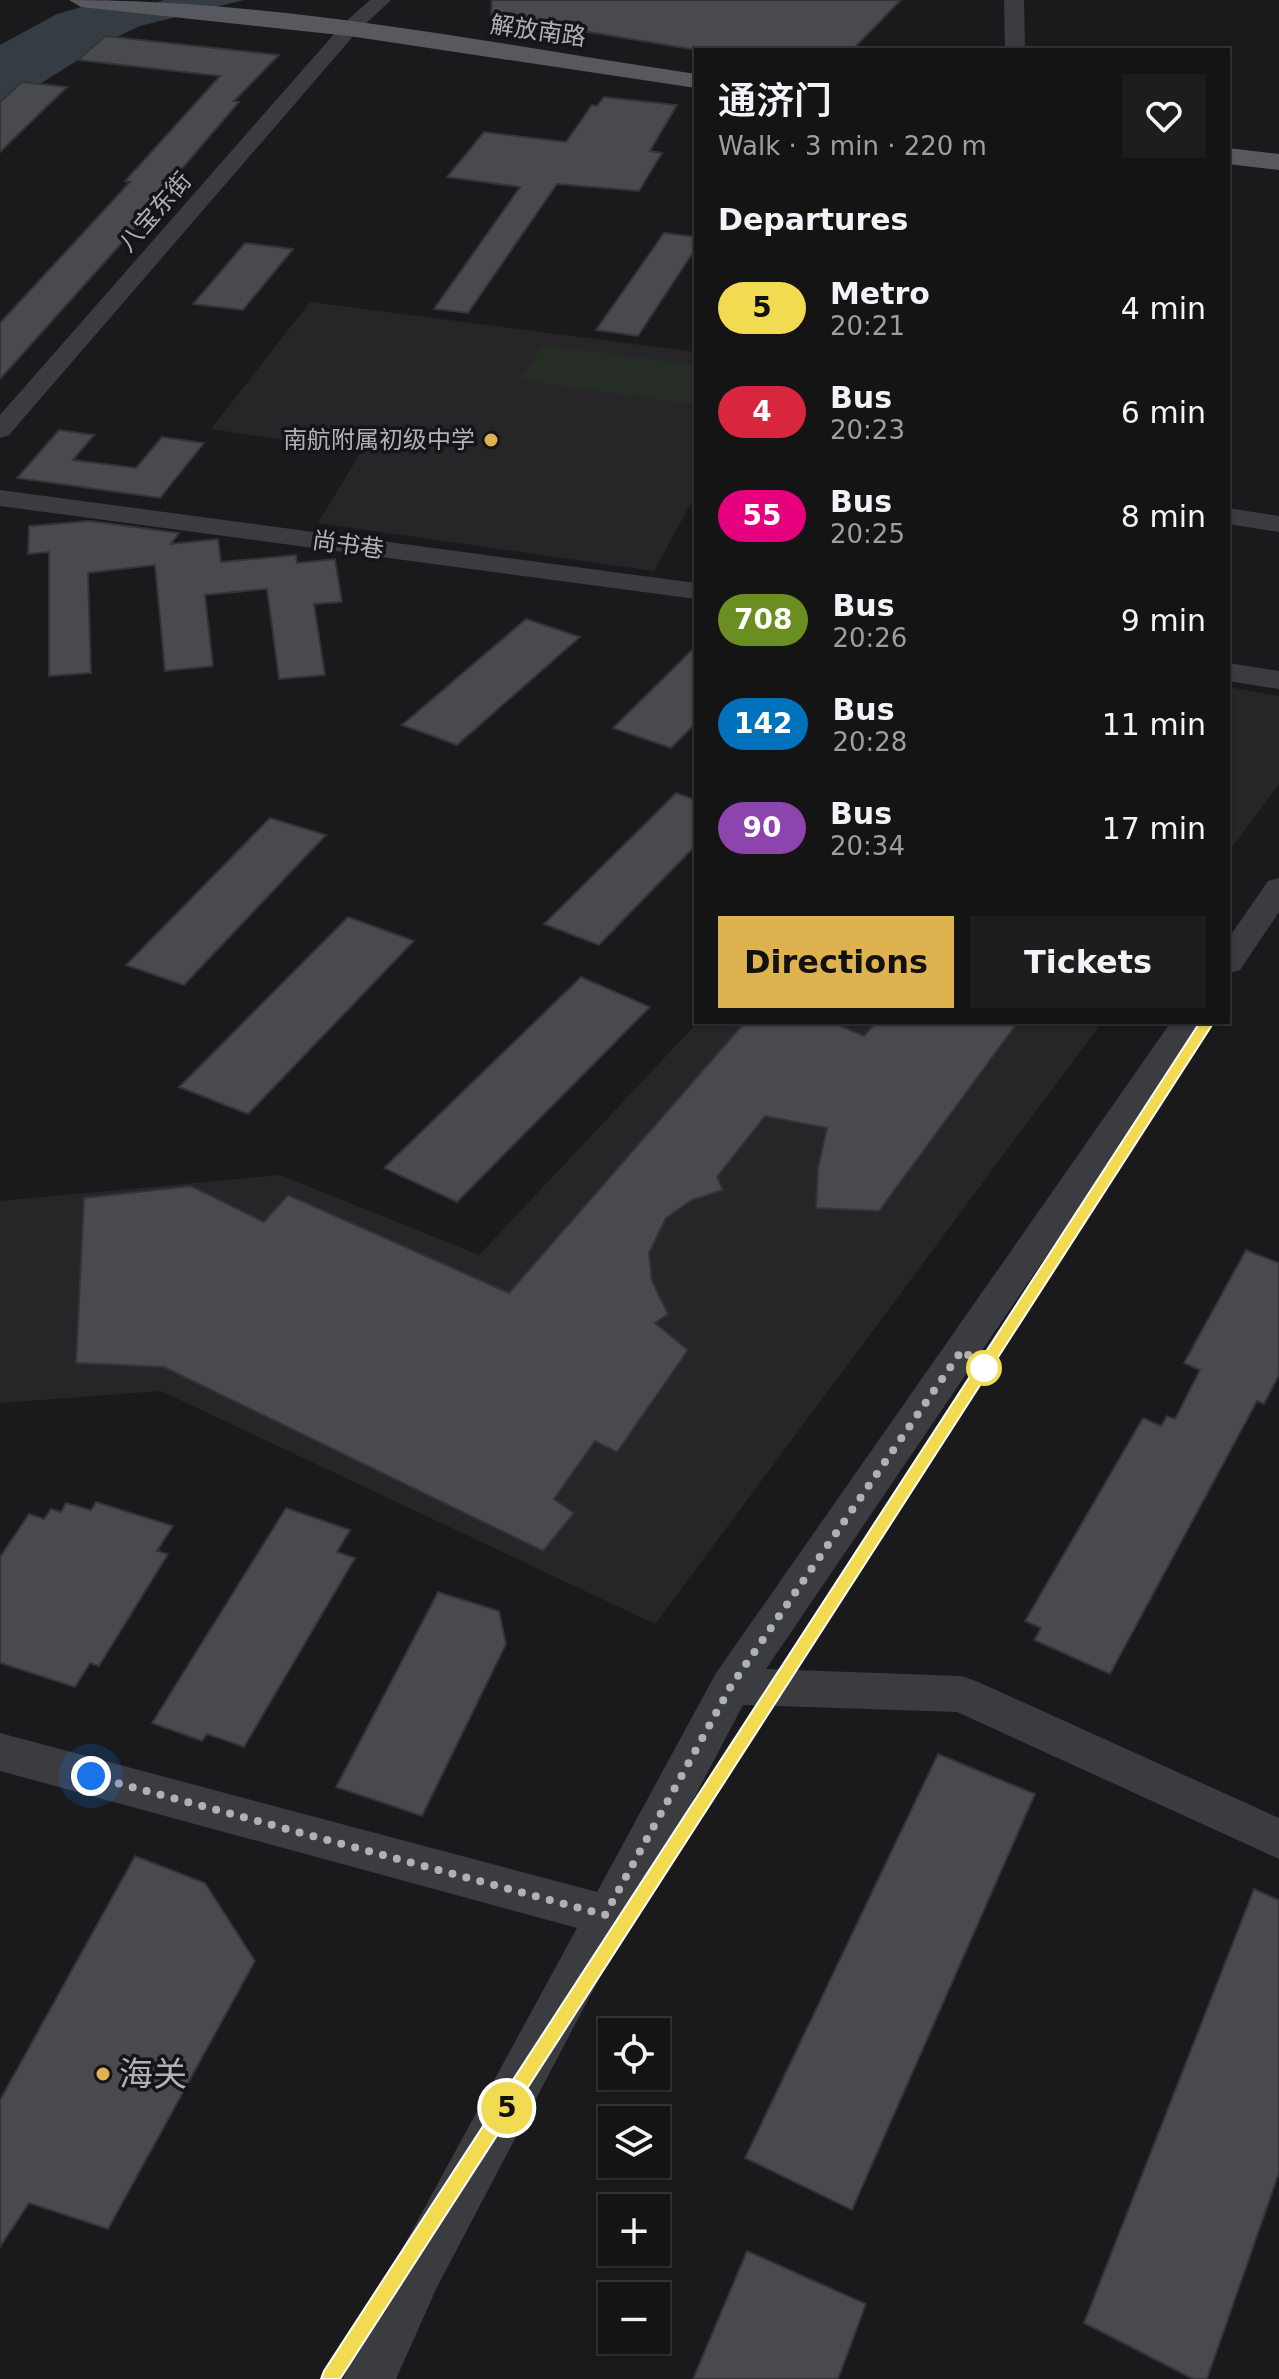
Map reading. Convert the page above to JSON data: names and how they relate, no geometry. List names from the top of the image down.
{
  "streets": {
    "street": ["解放南路", "八宝东街", "尚书巷"]
  },
  "crossings": [
    ["解放南路", "八宝东街"]
  ],
  "places": ["南航附属初级中学", "海关"],
  "lines": ["metro line 5"],
  "page": {
    "on_map": "5",
    "heading": [
      ["通济门", "Walk · 3 min · 220 m"],
      "Departures"
    ],
    "list": [
      {
        "mark": "5",
        "name": "Metro",
        "note": "20:21",
        "value": "4 min"
      },
      {
        "mark": "4",
        "name": "Bus",
        "note": "20:23",
        "value": "6 min"
      },
      {
        "mark": "55",
        "name": "Bus",
        "note": "20:25",
        "value": "8 min"
      },
      {
        "mark": "708",
        "name": "Bus",
        "note": "20:26",
        "value": "9 min"
      },
      {
        "mark": "142",
        "name": "Bus",
        "note": "20:28",
        "value": "11 min"
      },
      {
        "mark": "90",
        "name": "Bus",
        "note": "20:34",
        "value": "17 min"
      }
    ],
    "buttons": ["Directions", "Tickets"],
    "map_buttons": ["+", "−"]
  }
}
